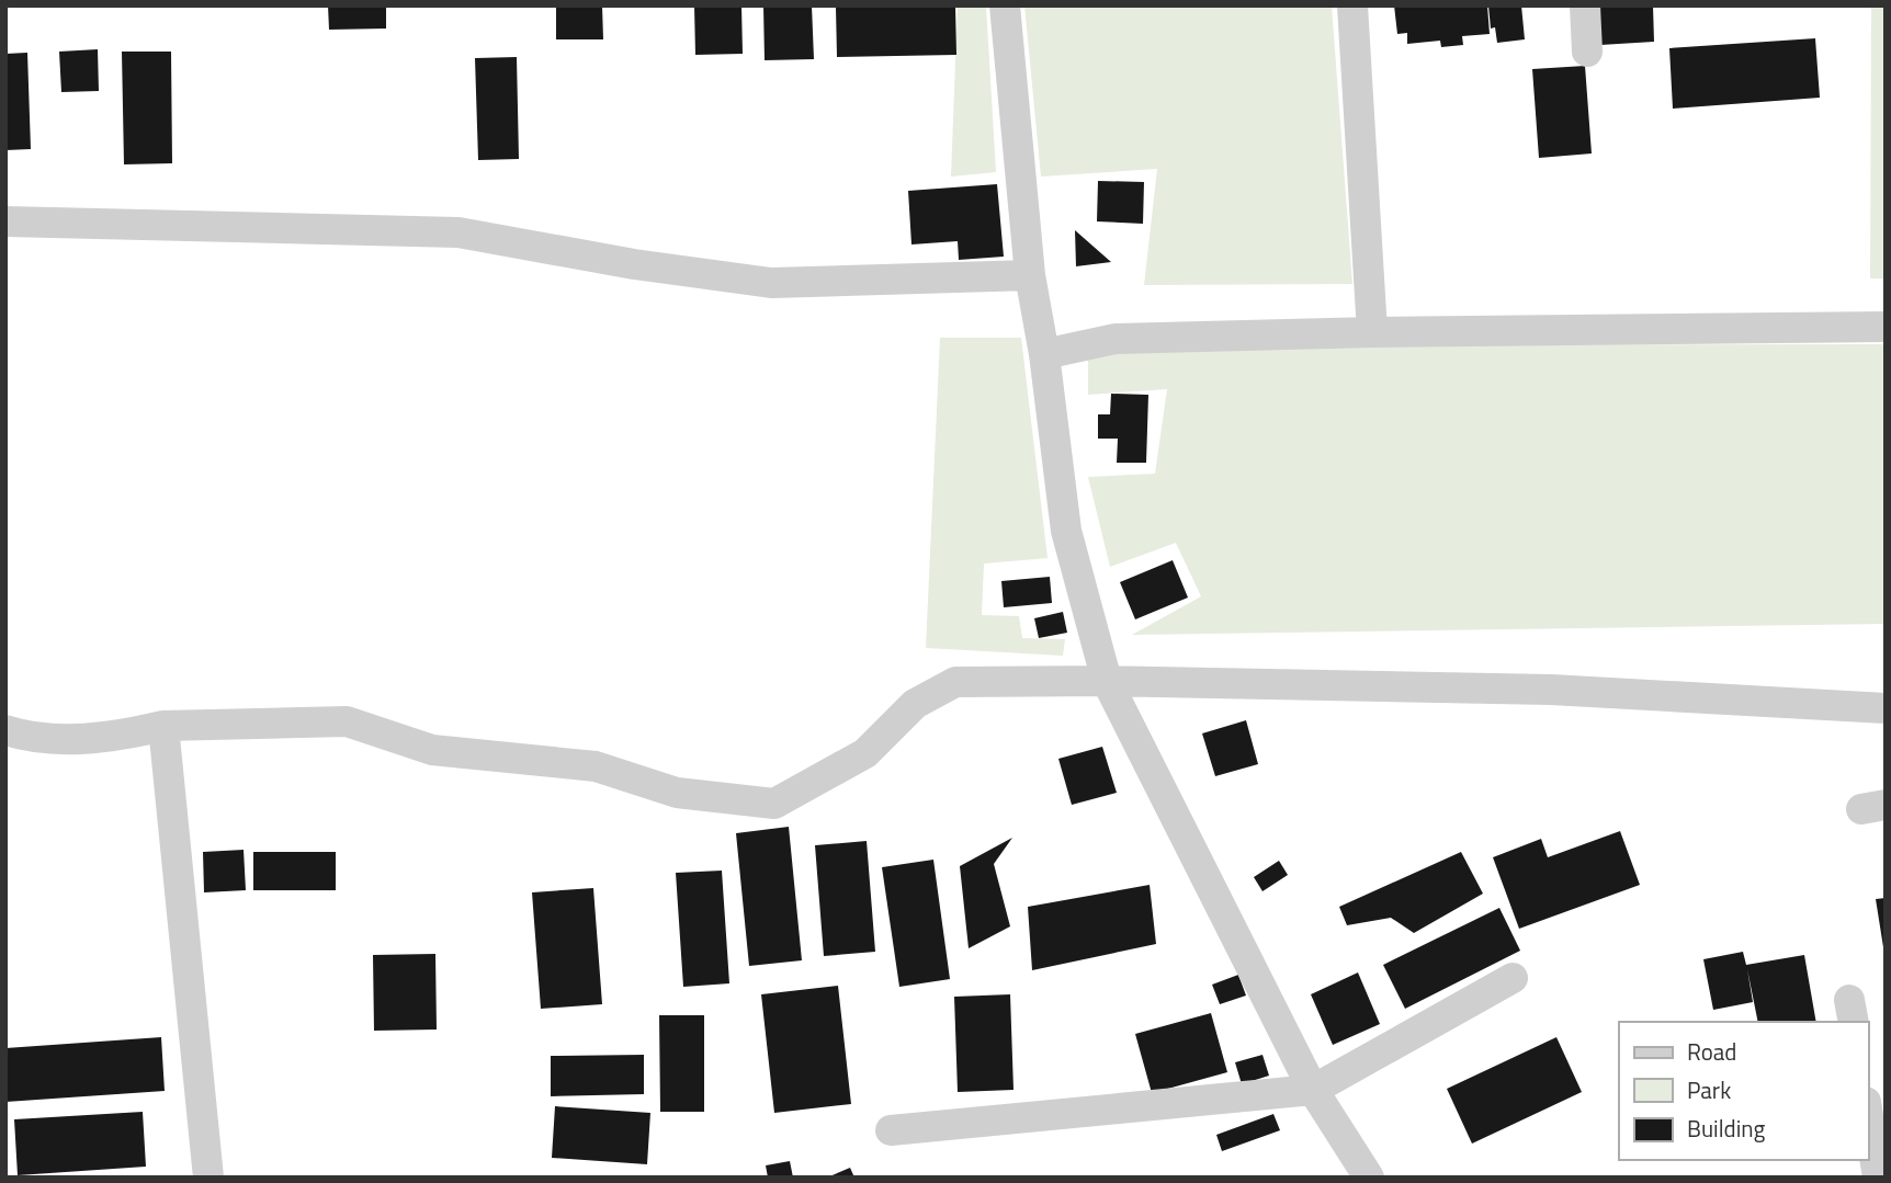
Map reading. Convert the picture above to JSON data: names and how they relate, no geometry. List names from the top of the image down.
{
  "legend": ["Road", "Park", "Building"]
}
